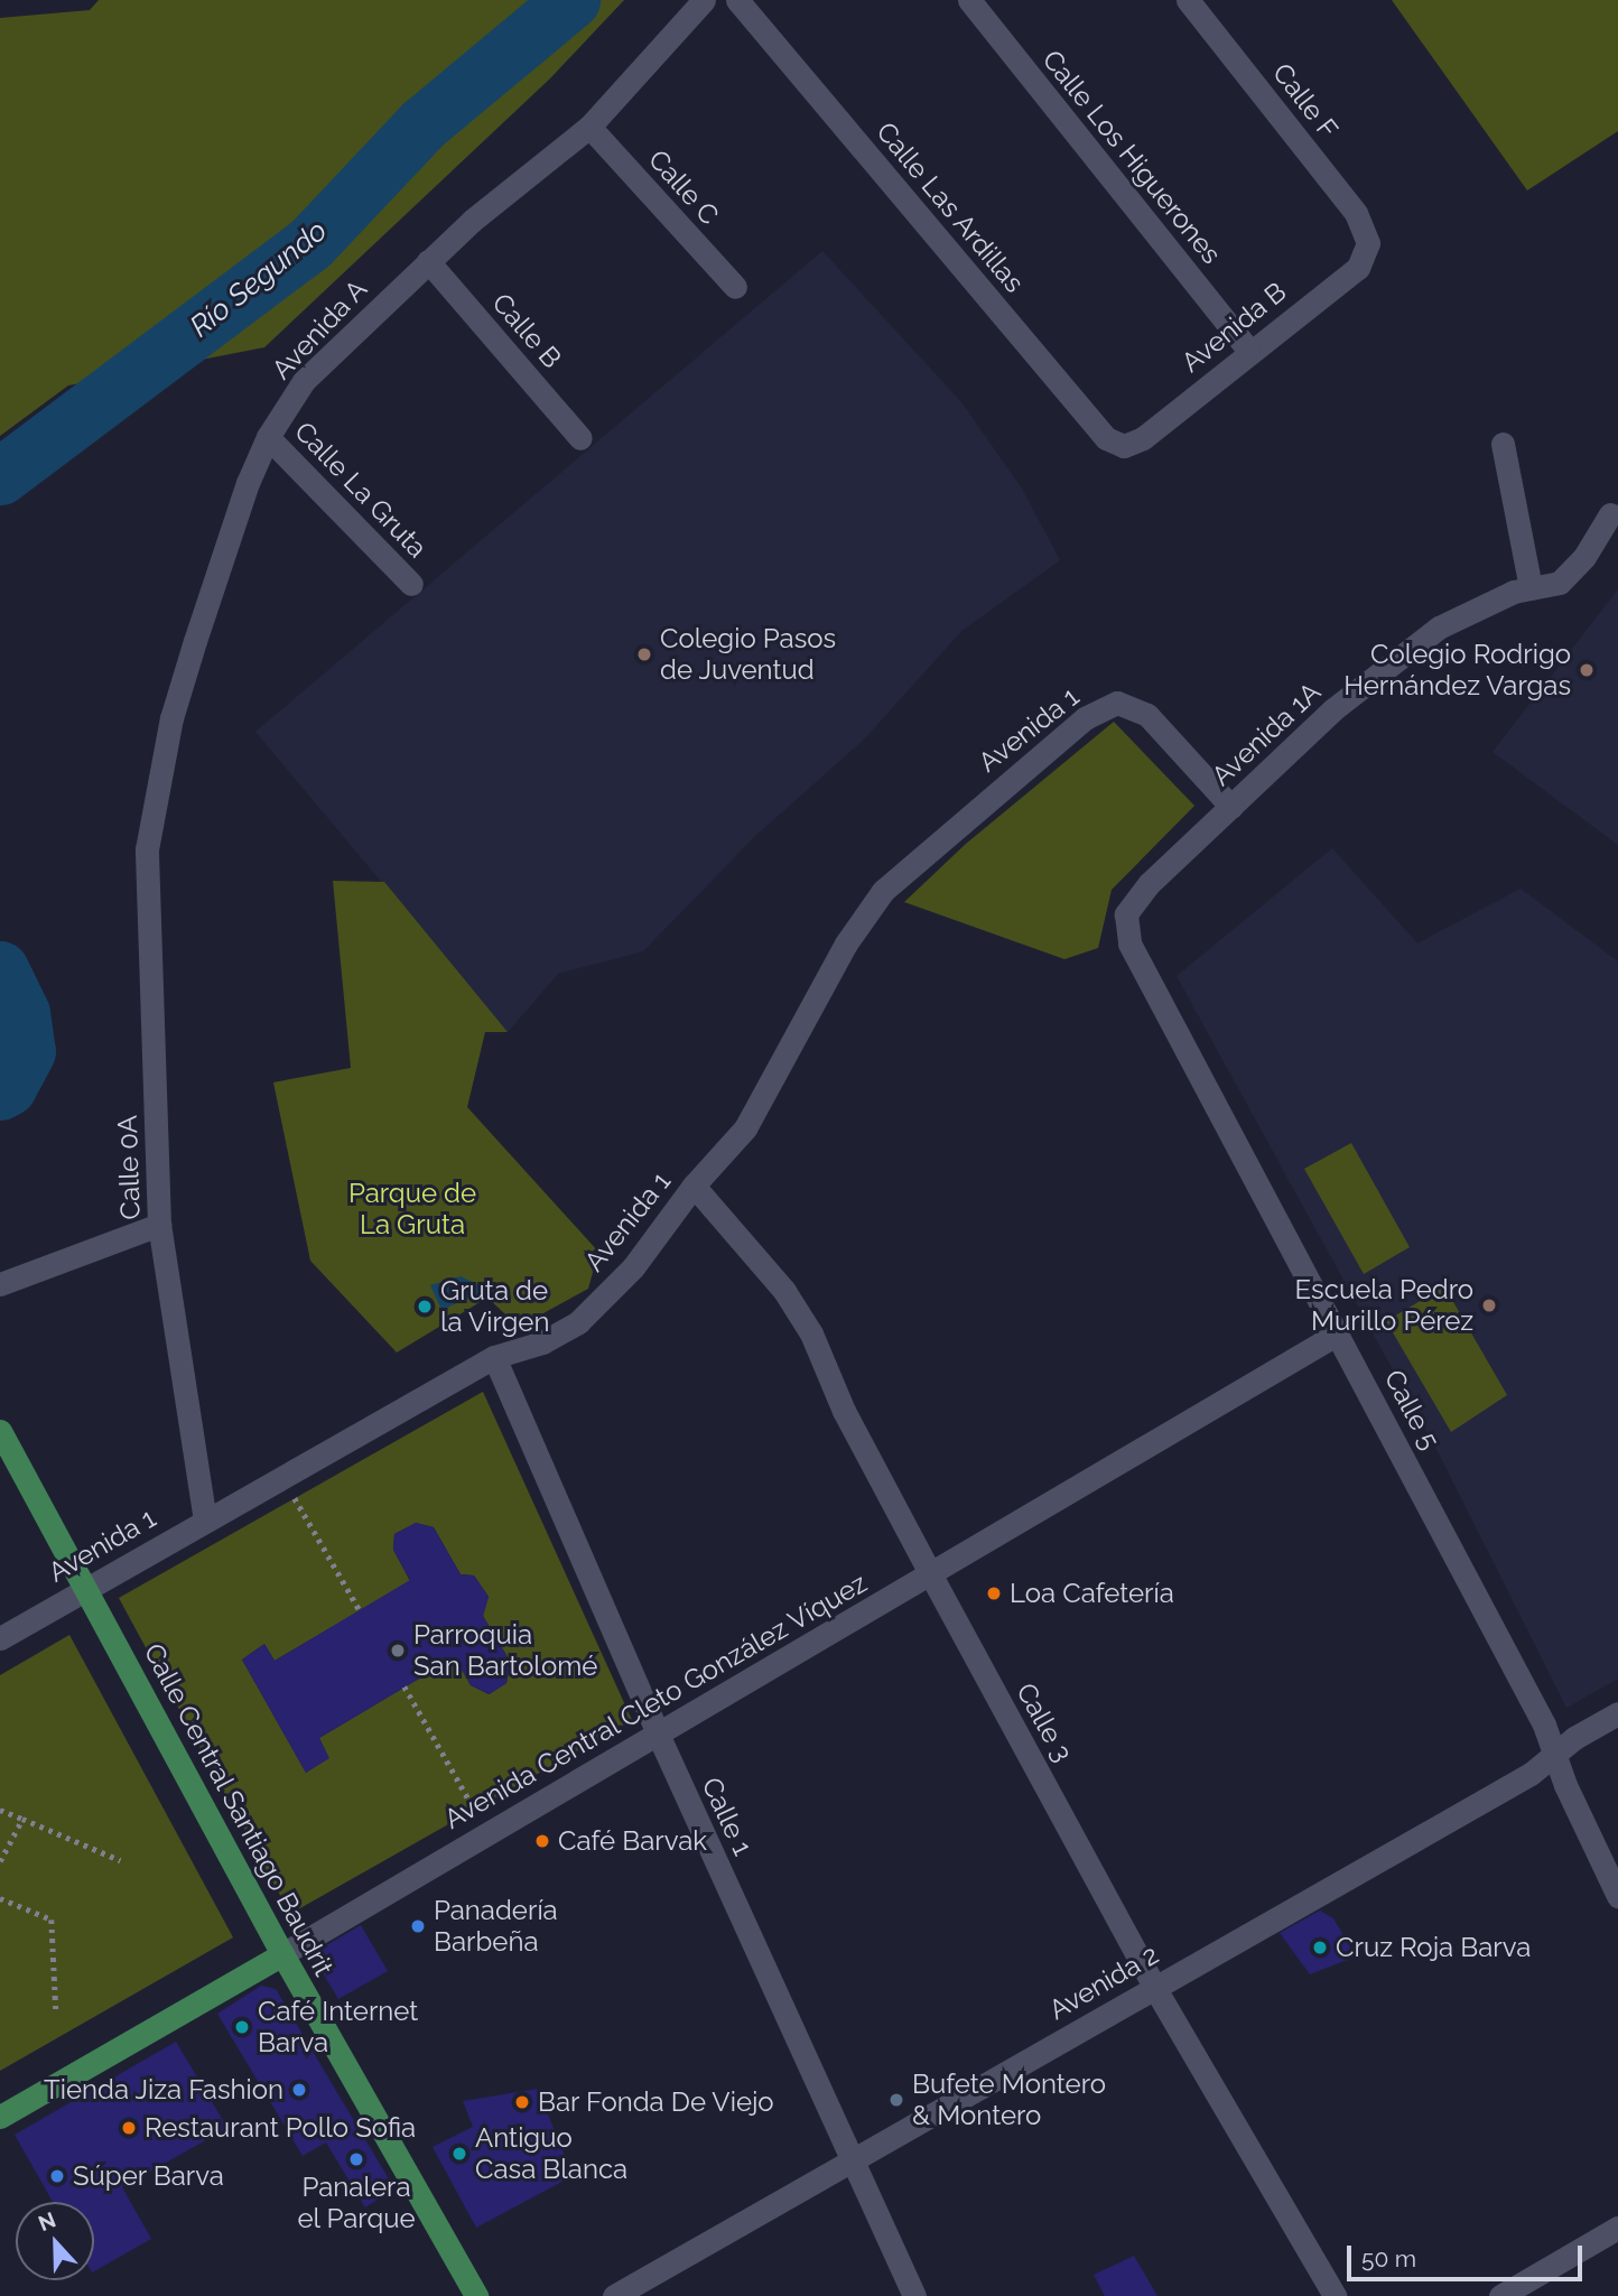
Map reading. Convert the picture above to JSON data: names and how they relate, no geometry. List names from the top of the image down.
{
  "streets": {
    "main road": ["Avenida Central Cleto González Víquez", "Calle Central Santiago Baudrit"],
    "street": [
      "Calle F",
      "Calle Los Higuerones",
      "Calle C",
      "Calle Las Ardillas",
      "Avenida B",
      "Avenida A",
      "Calle B",
      "Calle La Gruta",
      "Avenida 1",
      "Avenida 1A",
      "Calle 0A",
      "Calle 5",
      "Calle 3",
      "Calle 1",
      "Avenida 2"
    ]
  },
  "crossings": [
    ["Calle F", "Avenida B"],
    ["Calle Los Higuerones", "Avenida B"],
    ["Calle C", "Avenida A"],
    ["Calle Las Ardillas", "Avenida B"],
    ["Avenida A", "Calle B"],
    ["Avenida A", "Calle La Gruta"],
    ["Avenida A", "Calle 0A"],
    ["Avenida 1", "Avenida 1A"],
    ["Avenida 1", "Calle 0A"],
    ["Avenida 1", "Calle 3"],
    ["Avenida 1", "Calle Central Santiago Baudrit"],
    ["Avenida 1", "Calle 1"],
    ["Avenida 1A", "Calle 5"],
    ["Calle 5", "Avenida Central Cleto González Víquez"],
    ["Calle 5", "Avenida 2"],
    ["Avenida Central Cleto González Víquez", "Calle 3"],
    ["Avenida Central Cleto González Víquez", "Calle Central Santiago Baudrit"],
    ["Avenida Central Cleto González Víquez", "Calle 1"],
    ["Calle 3", "Avenida 2"],
    ["Calle 1", "Avenida 2"]
  ],
  "water": ["Río Segundo"],
  "parks": ["Parque de La Gruta"],
  "places": [
    "Colegio Pasos de Juventud",
    "Colegio Rodrigo Hernández Vargas",
    "Escuela Pedro Murillo Pérez",
    "Gruta de la Virgen",
    "Loa Cafetería",
    "Parroquia San Bartolomé",
    "Café Barvak",
    "Panadería Barbeña",
    "Cruz Roja Barva",
    "Café Internet Barva",
    "Tienda Jiza Fashion",
    "Bufete Montero & Montero",
    "Bar Fonda De Viejo",
    "Restaurant Pollo Sofia",
    "Antiguo Casa Blanca",
    "Panalera el Parque",
    "Súper Barva"
  ],
  "scale_bar": "50 m",
  "north": "top"
}
